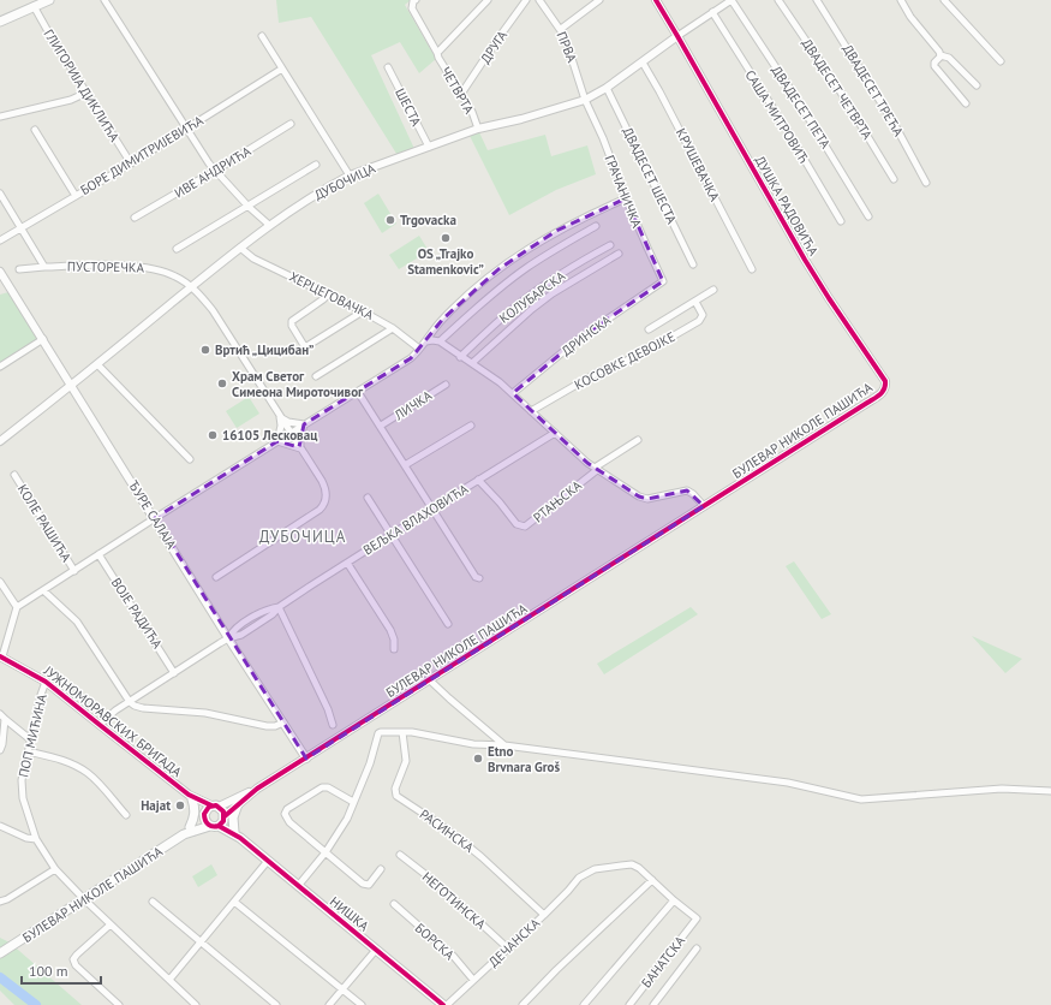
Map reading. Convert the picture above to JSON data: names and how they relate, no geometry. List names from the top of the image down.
{
  "streets": {
    "main road": ["БУЛЕВАР НИКОЛЕ ПАШИЋА", "НИШКА"],
    "street": [
      "ДРУГА",
      "ПРВА",
      "ГЛИГОРИЈА ДИКЛИЋА",
      "ДВАДЕСЕТ ЧЕТВРТА",
      "ЧЕТВРТА",
      "ДВАДЕСЕТ ТРЕЋА",
      "ШЕСТА",
      "ДВАДЕСЕТ ПЕТА",
      "САША МИТРОВИЋ",
      "БОРЕ ДИМИТРИЈЕВИЋА",
      "КРУШЕВАЧКА",
      "ИВЕ АНДРИЋА",
      "ДВАДЕСЕТ ШЕСТА",
      "ДУБОЧИЦА",
      "ГРАЧАНИЧКА",
      "ДУШКА РАДОВИЋА",
      "ПУСТОРЕЧКА",
      "ХЕРЦЕГОВАЧКА",
      "КОЛУБАРСКА",
      "ДРИНСКА",
      "КОСОВКЕ ДЕВОЈКЕ",
      "ЛИЧКА",
      "РТАЊСКА",
      "ЂУРЕ САЛАЈА",
      "ВЕЉКА ВЛАХОВИЋА",
      "КОЛЕ РАШИЋА",
      "ВОЈЕ РАДИЋА",
      "ЈУЖНОМОРАВСКИХ БРИГАДА",
      "ПОП МИЋИНА",
      "РАСИНСКА",
      "НЕГОТИНСКА",
      "БОРСКА",
      "ДЕЧАНСКА",
      "БАНАТСКА"
    ]
  },
  "crossings": [
    ["ДРУГА", "ЧЕТВРТА"],
    ["ПРВА", "ДУБОЧИЦА"],
    ["ПРВА", "ГРАЧАНИЧКА"],
    ["ГЛИГОРИЈА ДИКЛИЋА", "БОРЕ ДИМИТРИЈЕВИЋА"],
    ["ЧЕТВРТА", "ДУБОЧИЦА"],
    ["ШЕСТА", "ДУБОЧИЦА"],
    ["ДВАДЕСЕТ ПЕТА", "ДУБОЧИЦА"],
    ["САША МИТРОВИЋ", "ДУБОЧИЦА"],
    ["КРУШЕВАЧКА", "ДУБОЧИЦА"],
    ["ДВАДЕСЕТ ШЕСТА", "ДУБОЧИЦА"],
    ["ДУБОЧИЦА", "ГРАЧАНИЧКА"],
    ["ДУБОЧИЦА", "ДУШКА РАДОВИЋА"],
    ["ДУБОЧИЦА", "ПУСТОРЕЧКА"],
    ["ДУБОЧИЦА", "ХЕРЦЕГОВАЧКА"],
    ["ДУБОЧИЦА", "ЂУРЕ САЛАЈА"],
    ["ГРАЧАНИЧКА", "ДРИНСКА"],
    ["ДУШКА РАДОВИЋА", "БУЛЕВАР НИКОЛЕ ПАШИЋА"],
    ["БУЛЕВАР НИКОЛЕ ПАШИЋА", "ЂУРЕ САЛАЈА"],
    ["БУЛЕВАР НИКОЛЕ ПАШИЋА", "ЈУЖНОМОРАВСКИХ БРИГАДА"],
    ["БУЛЕВАР НИКОЛЕ ПАШИЋА", "ПОП МИЋИНА"],
    ["БУЛЕВАР НИКОЛЕ ПАШИЋА", "НИШКА"],
    ["РТАЊСКА", "ВЕЉКА ВЛАХОВИЋА"],
    ["ЂУРЕ САЛАЈА", "ВЕЉКА ВЛАХОВИЋА"],
    ["ВЕЉКА ВЛАХОВИЋА", "ВОЈЕ РАДИЋА"],
    ["ВЕЉКА ВЛАХОВИЋА", "ЈУЖНОМОРАВСКИХ БРИГАДА"],
    ["ЈУЖНОМОРАВСКИХ БРИГАДА", "ПОП МИЋИНА"],
    ["ЈУЖНОМОРАВСКИХ БРИГАДА", "НИШКА"],
    ["РАСИНСКА", "ДЕЧАНСКА"],
    ["НЕГОТИНСКА", "ДЕЧАНСКА"],
    ["НИШКА", "ДЕЧАНСКА"],
    ["БОРСКА", "ДЕЧАНСКА"]
  ],
  "districts": ["ДУБОЧИЦА"],
  "places": [
    "Trgovacka",
    "OS „Trajko Stamenkovic”",
    "Вртић „Цицибан”",
    "Храм Светог Симеона Мироточивог",
    "16105 Лесковац",
    "Etno Brvnara Groš",
    "Hajat"
  ],
  "scale_bar": "100 m"
}
